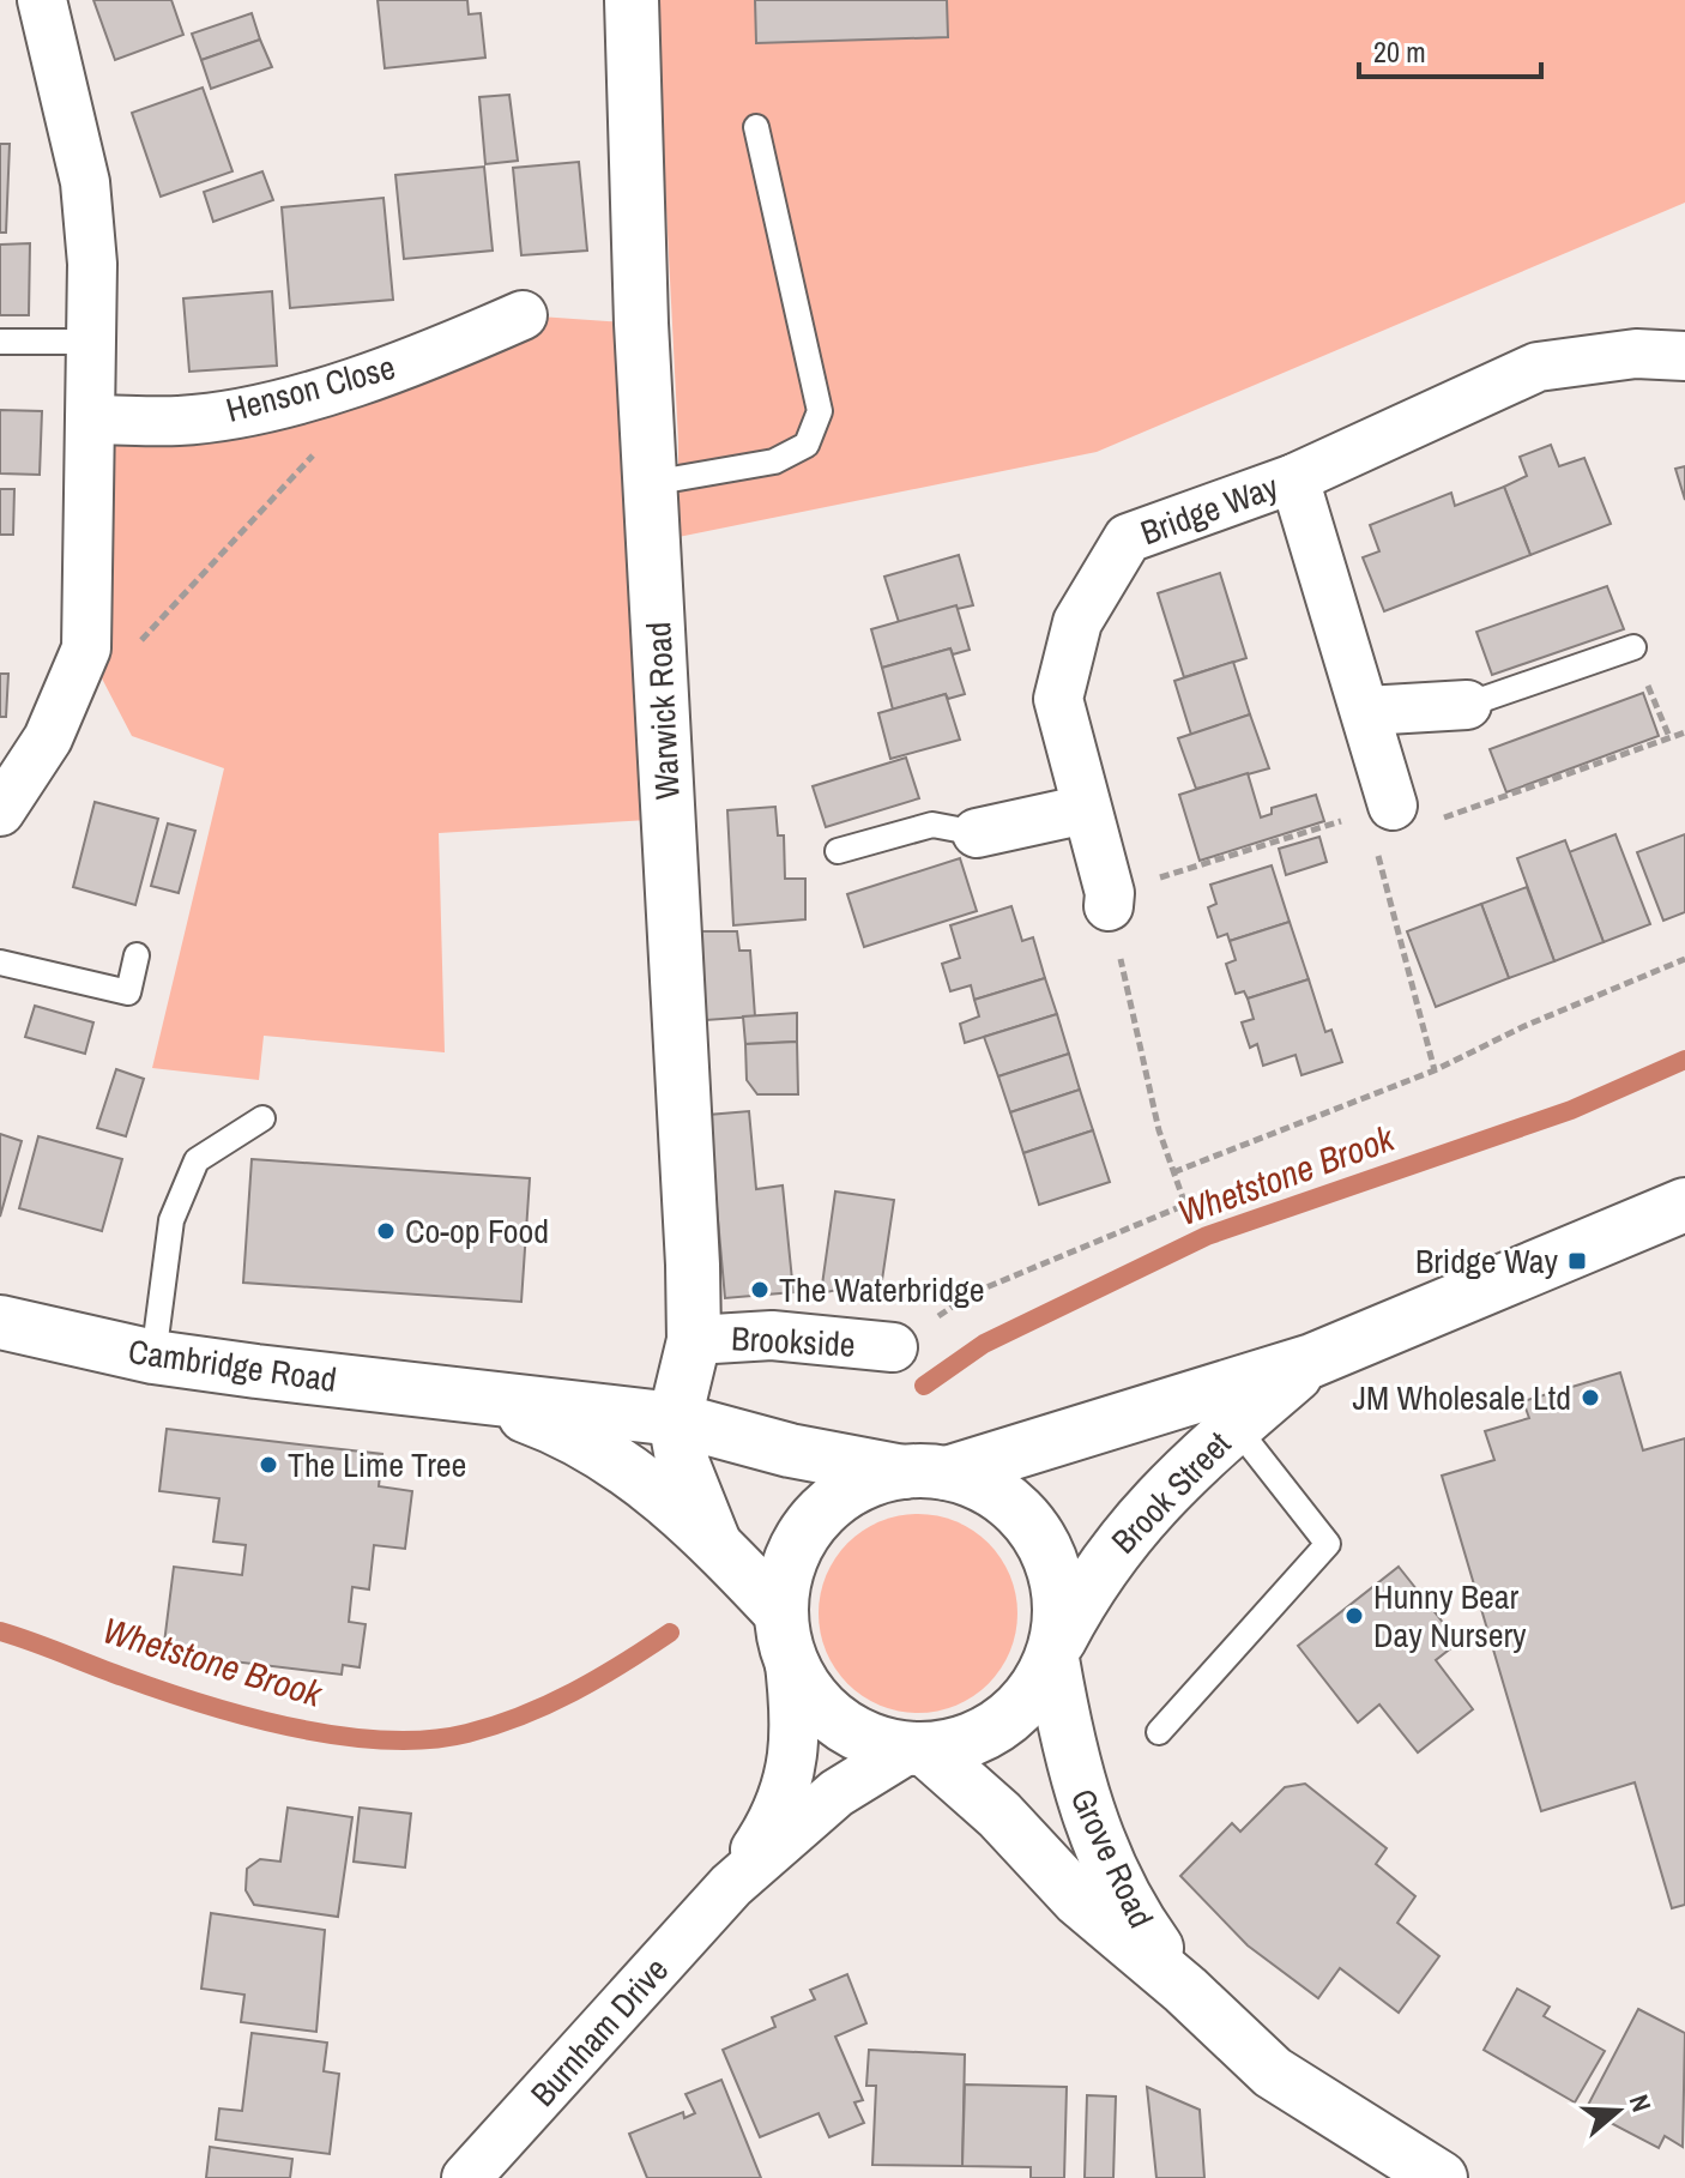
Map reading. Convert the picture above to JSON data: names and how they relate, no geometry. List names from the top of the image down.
{
  "streets": {
    "street": [
      "Henson Close",
      "Bridge Way",
      "Warwick Road",
      "Brookside",
      "Cambridge Road",
      "Brook Street",
      "Grove Road",
      "Burnham Drive"
    ]
  },
  "crossings": [
    ["Warwick Road", "Brookside"],
    ["Warwick Road", "Cambridge Road"],
    ["Cambridge Road", "Brook Street"],
    ["Cambridge Road", "Grove Road"],
    ["Cambridge Road", "Burnham Drive"],
    ["Brook Street", "Grove Road"],
    ["Brook Street", "Burnham Drive"],
    ["Grove Road", "Burnham Drive"]
  ],
  "water": ["Whetstone Brook"],
  "places": {
    "other": [
      "Co-op Food",
      "The Waterbridge",
      "JM Wholesale Ltd",
      "The Lime Tree",
      "Hunny Bear Day Nursery"
    ],
    "transit": ["Bridge Way"]
  },
  "scale_bar": "20 m",
  "north": "right"
}
